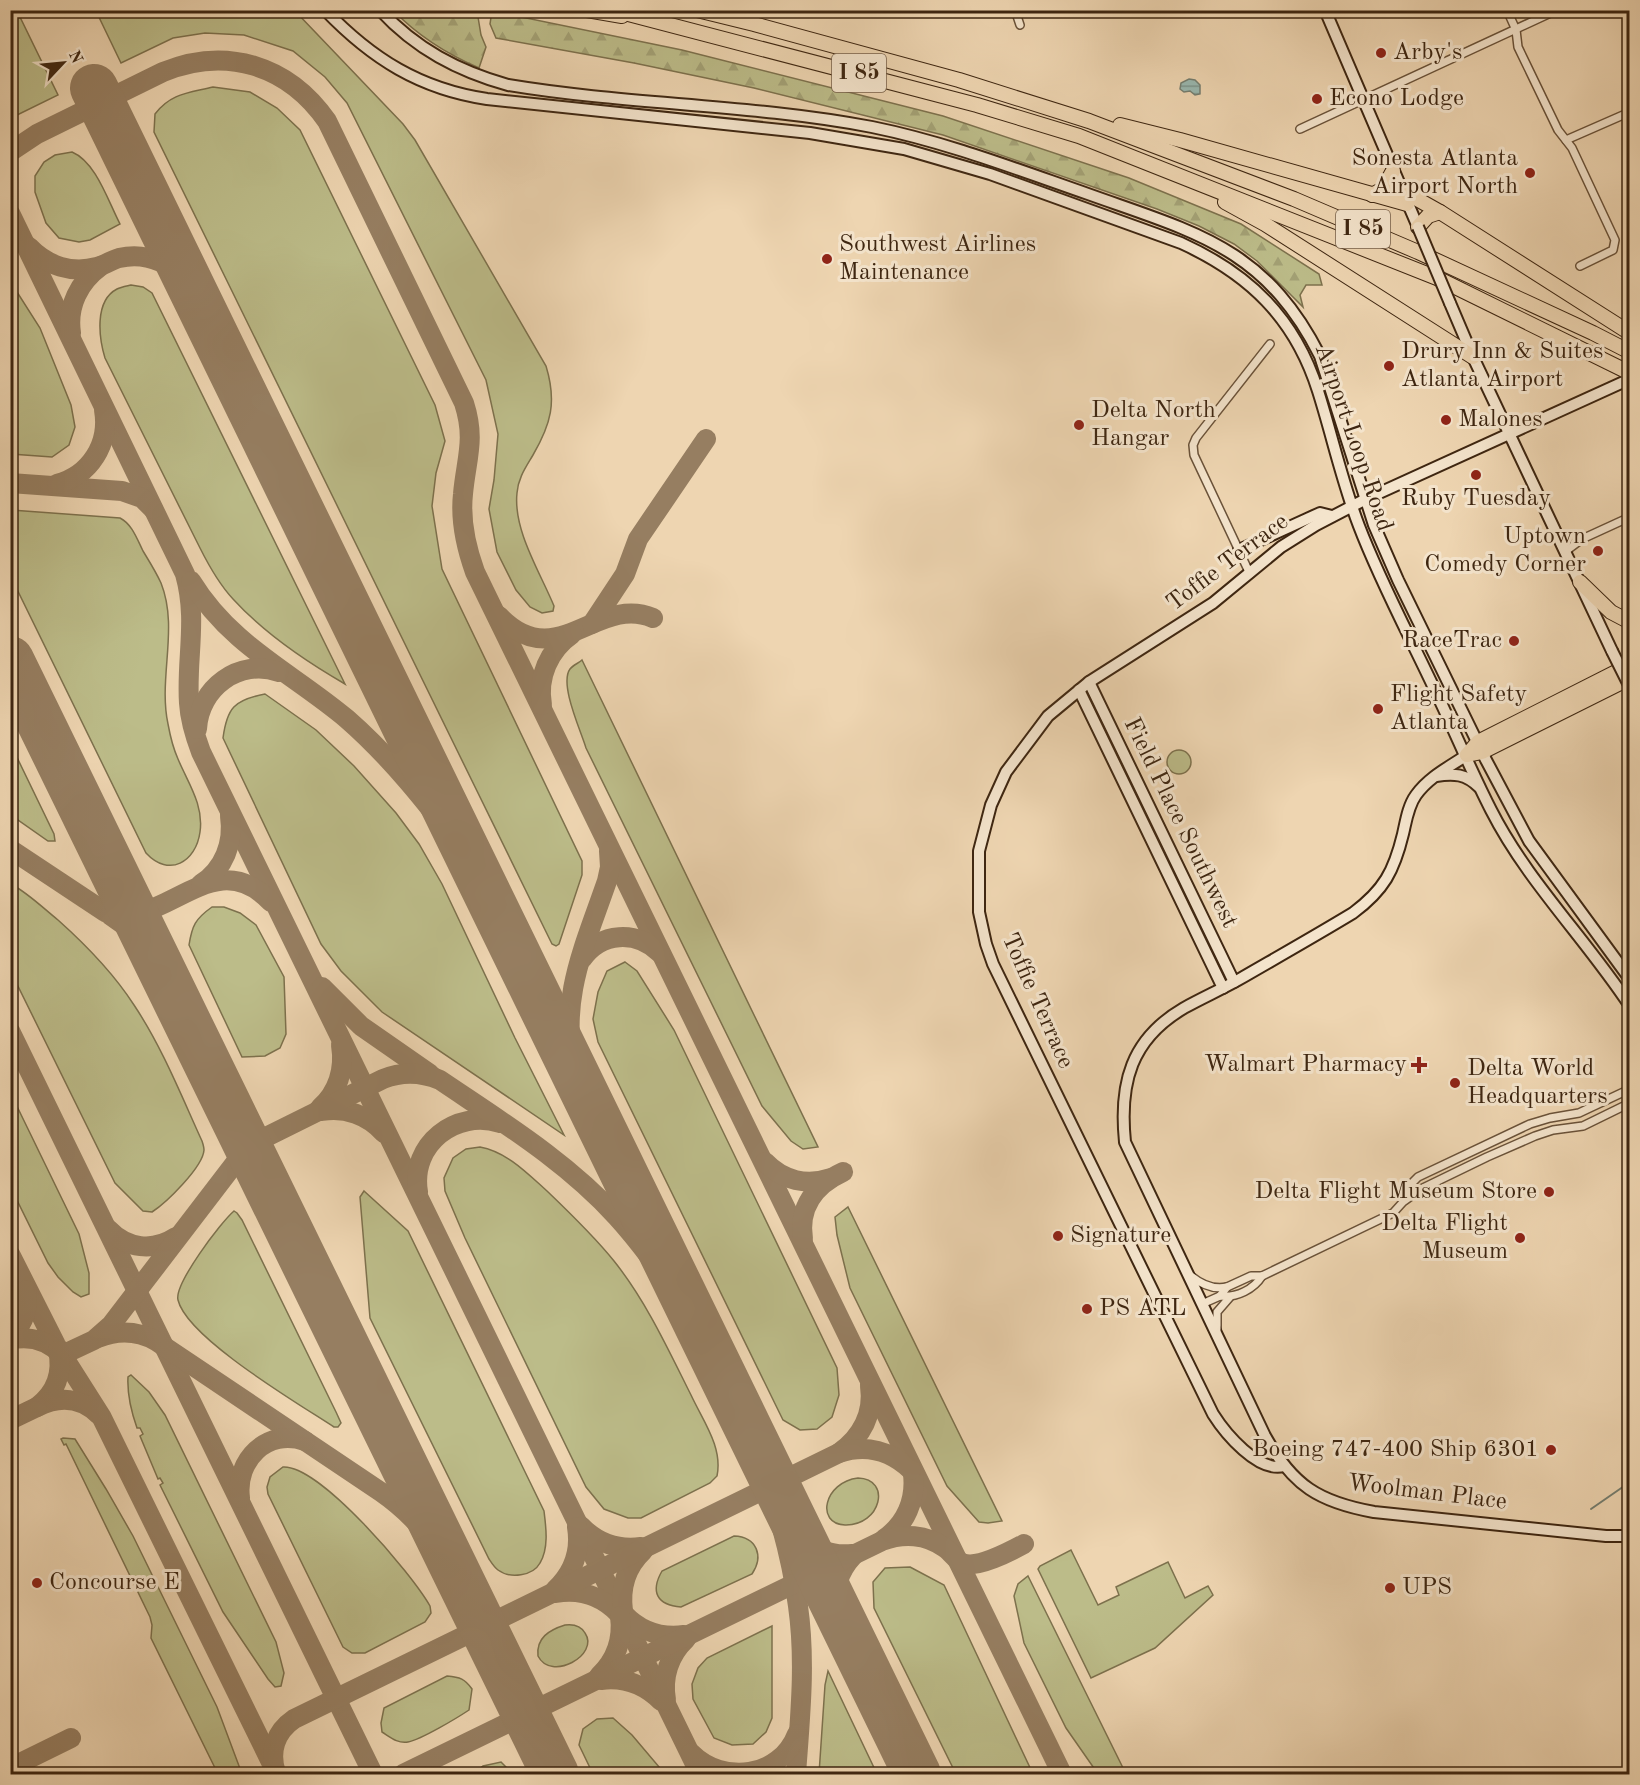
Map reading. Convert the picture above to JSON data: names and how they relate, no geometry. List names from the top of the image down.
{
  "streets": {
    "highway": ["I 85"],
    "main road": [
      "Airport Loop Road",
      "Toffie Terrace",
      "Field Place Southwest",
      "Woolman Place"
    ]
  },
  "crossings": [
    ["Airport Loop Road", "Toffie Terrace"],
    ["Toffie Terrace", "Field Place Southwest"],
    ["Toffie Terrace", "Woolman Place"],
    ["Field Place Southwest", "Woolman Place"]
  ],
  "places": {
    "other": [
      "Arby's",
      "Econo Lodge",
      "Sonesta Atlanta Airport North",
      "Southwest Airlines Maintenance",
      "Drury Inn & Suites Atlanta Airport",
      "Malones",
      "Delta North Hangar",
      "Ruby Tuesday",
      "Uptown Comedy Corner",
      "RaceTrac",
      "Flight Safety Atlanta",
      "Delta World Headquarters",
      "Delta Flight Museum Store",
      "Signature",
      "Delta Flight Museum",
      "PS ATL",
      "Boeing 747-400 Ship 6301",
      "Concourse E",
      "UPS"
    ],
    "health": ["Walmart Pharmacy"]
  },
  "north": "top right"
}
